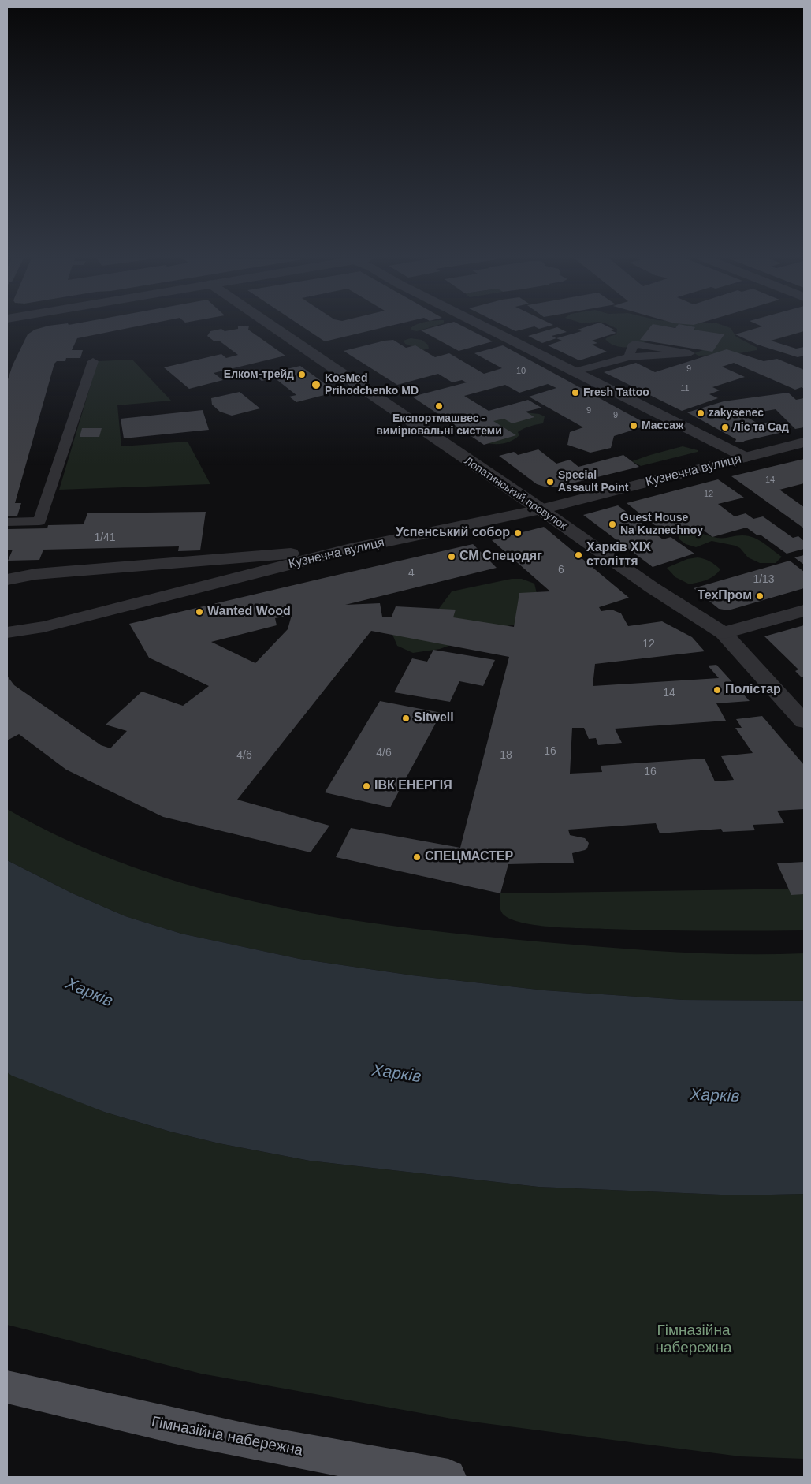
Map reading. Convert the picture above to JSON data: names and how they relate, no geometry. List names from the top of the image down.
{
  "streets": {
    "main road": ["Гімназійна набережна"],
    "street": ["Кузнечна вулиця", "Лопатинський провулок"]
  },
  "crossings": [
    ["Кузнечна вулиця", "Лопатинський провулок"]
  ],
  "water": ["Харків"],
  "parks": ["Гімназійна набережна"],
  "places": [
    "Елком-трейд",
    "KosMed Prihodchenko MD",
    "Fresh Tattoo",
    "Експортмашвес - вимірювальні системи",
    "zakysenec",
    "Массаж",
    "Ліс та Сад",
    "Special Assault Point",
    "Guest House Na Kuznechnoy",
    "Успенський собор",
    "Харків XIX століття",
    "СМ Спецодяг",
    "ТехПром",
    "Wanted Wood",
    "Полістар",
    "Sitwell",
    "ІВК ЕНЕРГІЯ",
    "СПЕЦМАСТЕР"
  ],
  "house_numbers": [
    "9",
    "10",
    "11",
    "9",
    "9",
    "14",
    "12",
    "1/41",
    "6",
    "4",
    "1/13",
    "12",
    "14",
    "16",
    "4/6",
    "4/6",
    "18",
    "16"
  ]
}
